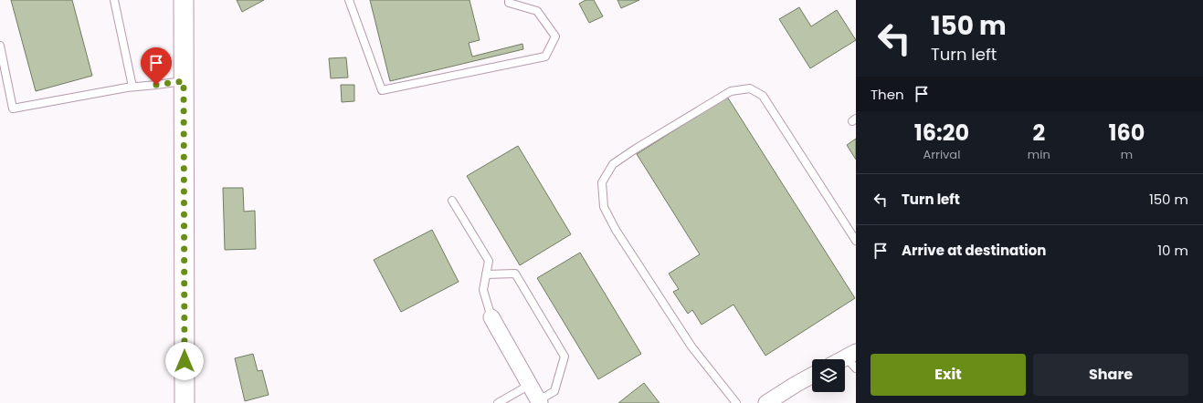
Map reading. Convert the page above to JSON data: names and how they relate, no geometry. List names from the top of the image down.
{
  "page": {
    "turn": ["150 m", "Turn left"],
    "then": "Then",
    "eta": [
      "16:20",
      "Arrival",
      "2",
      "min",
      "160",
      "m"
    ],
    "list": [
      {
        "name": "Turn left",
        "value": "150 m"
      },
      {
        "name": "Arrive at destination",
        "value": "10 m"
      }
    ],
    "buttons": ["Exit", "Share"]
  }
}
